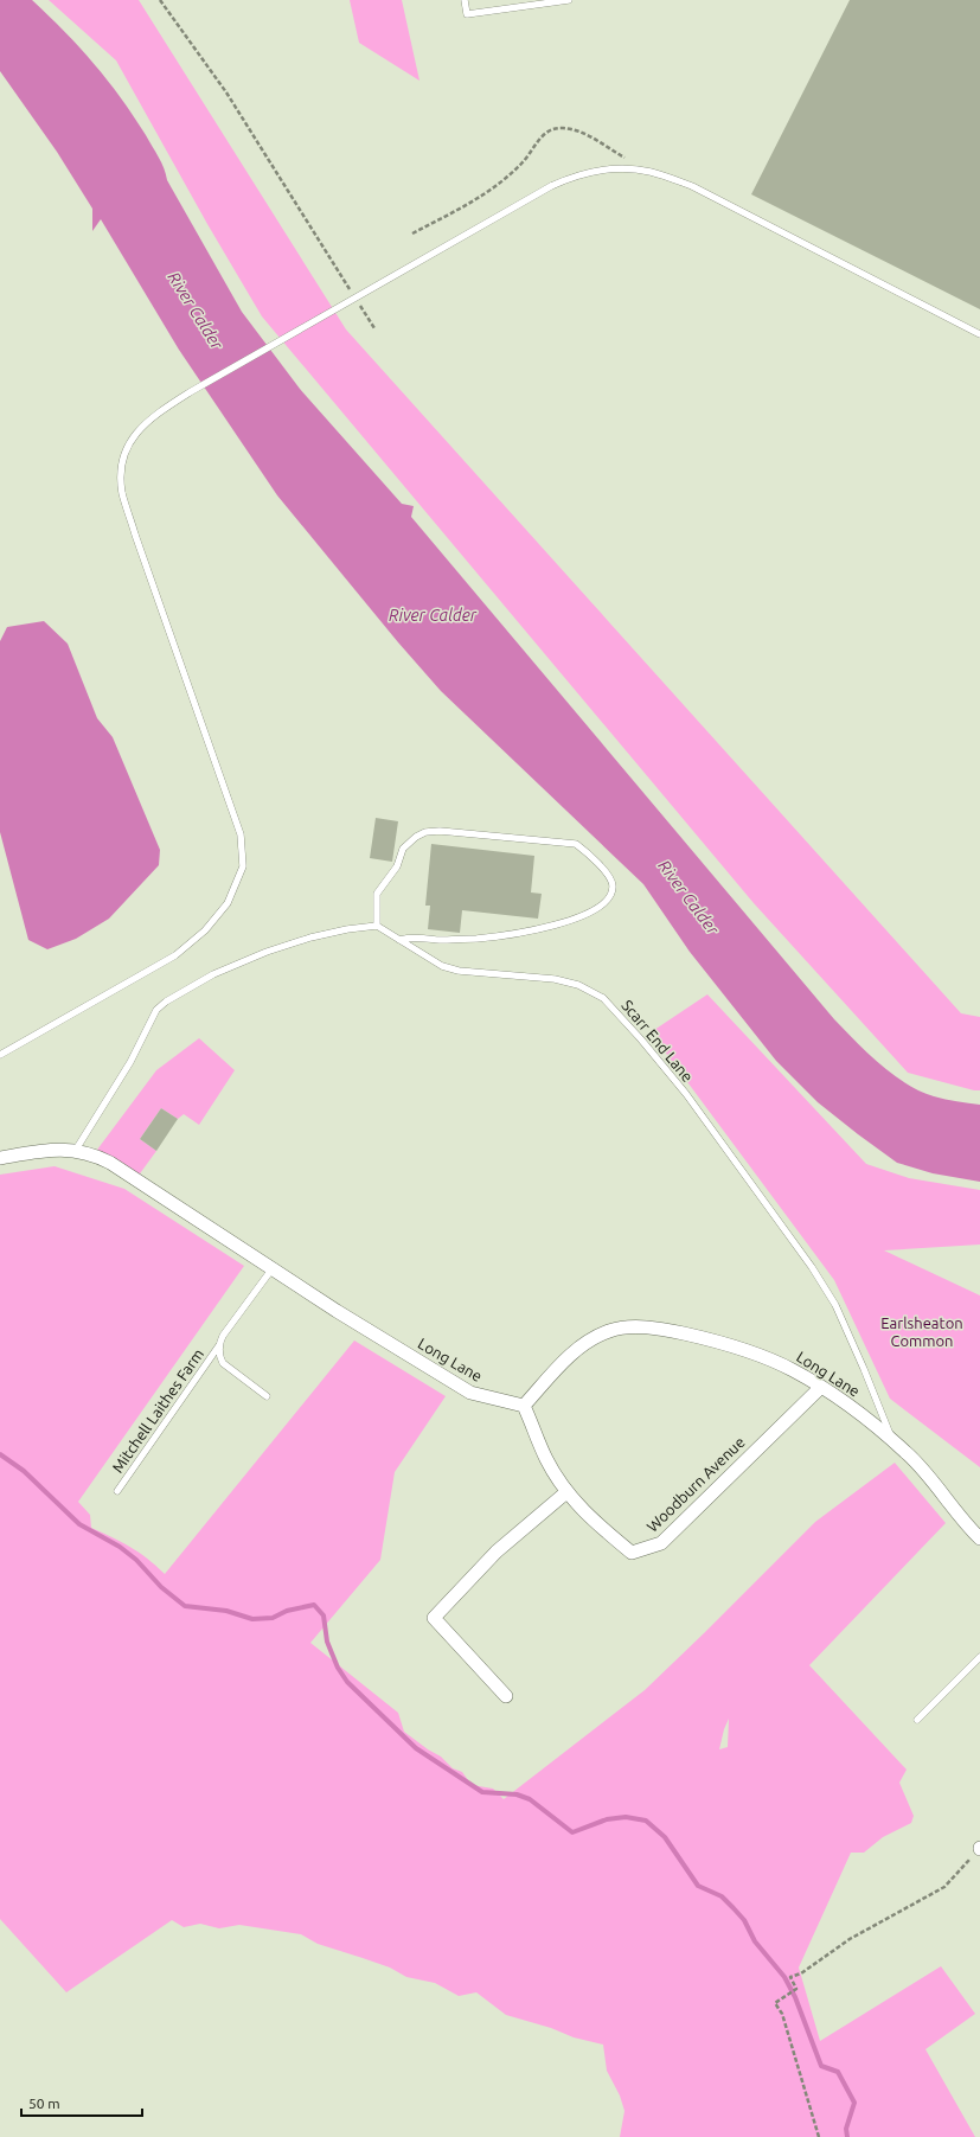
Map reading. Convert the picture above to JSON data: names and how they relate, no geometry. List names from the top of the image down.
{
  "streets": {
    "street": ["Long Lane", "Woodburn Avenue"],
    "lane": ["Scarr End Lane", "Mitchell Laithes Farm"]
  },
  "crossings": [
    ["Scarr End Lane", "Long Lane"],
    ["Long Lane", "Mitchell Laithes Farm"],
    ["Long Lane", "Woodburn Avenue"]
  ],
  "water": ["River Calder"],
  "parks": ["Earlsheaton Common"],
  "scale_bar": "50 m"
}
